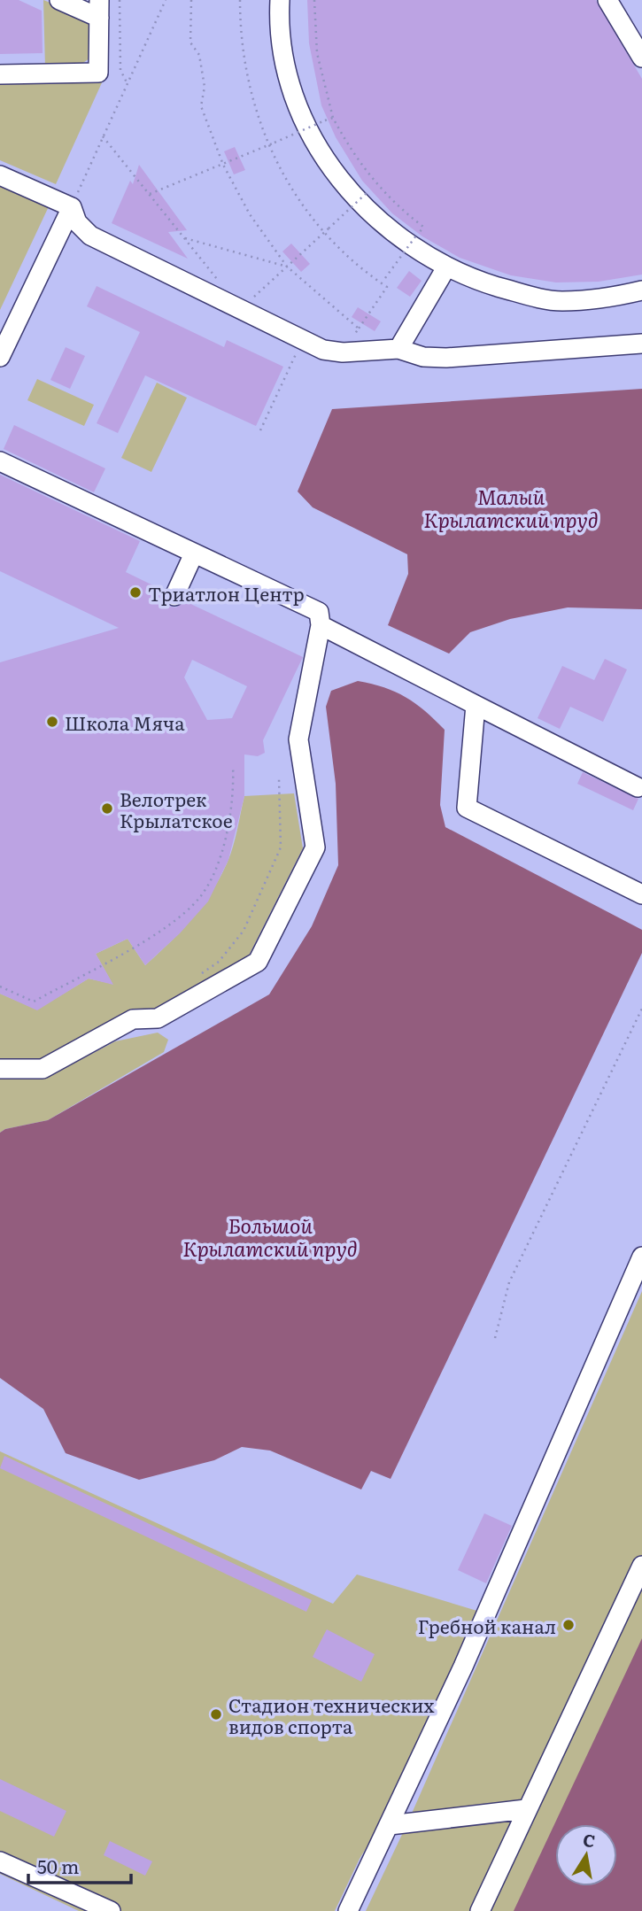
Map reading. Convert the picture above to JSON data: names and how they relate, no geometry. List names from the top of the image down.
{
  "water": ["Малый Крылатский пруд", "Большой Крылатский пруд"],
  "places": [
    "Триатлон Центр",
    "Школа Мяча",
    "Велотрек Крылатское",
    "Гребной канал",
    "Стадион технических видов спорта"
  ],
  "scale_bar": "50 m",
  "north": "top"
}
